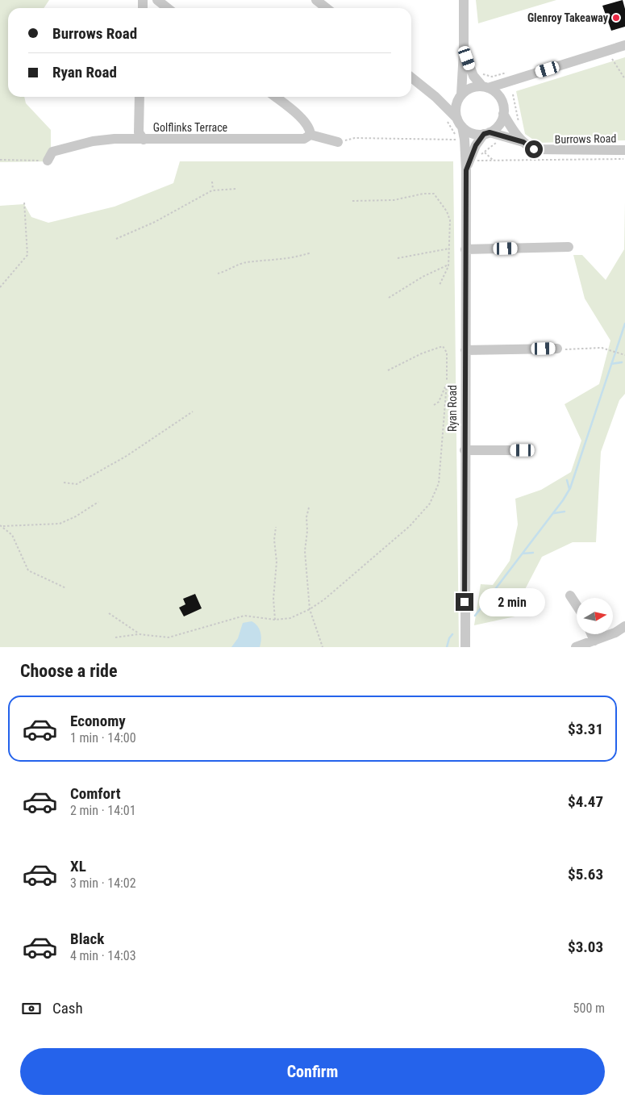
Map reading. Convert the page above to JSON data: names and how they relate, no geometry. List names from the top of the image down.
{
  "streets": {
    "street": ["Golflinks Terrace", "Burrows Road", "Ryan Road"]
  },
  "crossings": [
    ["Burrows Road", "Ryan Road"]
  ],
  "places": ["Glenroy Takeaway"],
  "north": "right",
  "page": {
    "banner": ["Burrows Road", "Ryan Road"],
    "bubble": "2 min",
    "heading": "Choose a ride",
    "list": [
      {
        "name": "Economy",
        "note": "1 min · 14:00",
        "value": "$3.31"
      },
      {
        "name": "Comfort",
        "note": "2 min · 14:01",
        "value": "$4.47"
      },
      {
        "name": "XL",
        "note": "3 min · 14:02",
        "value": "$5.63"
      },
      {
        "name": "Black",
        "note": "4 min · 14:03",
        "value": "$3.03"
      }
    ],
    "pay": ["Cash", "500 m"],
    "buttons": "Confirm"
  }
}
